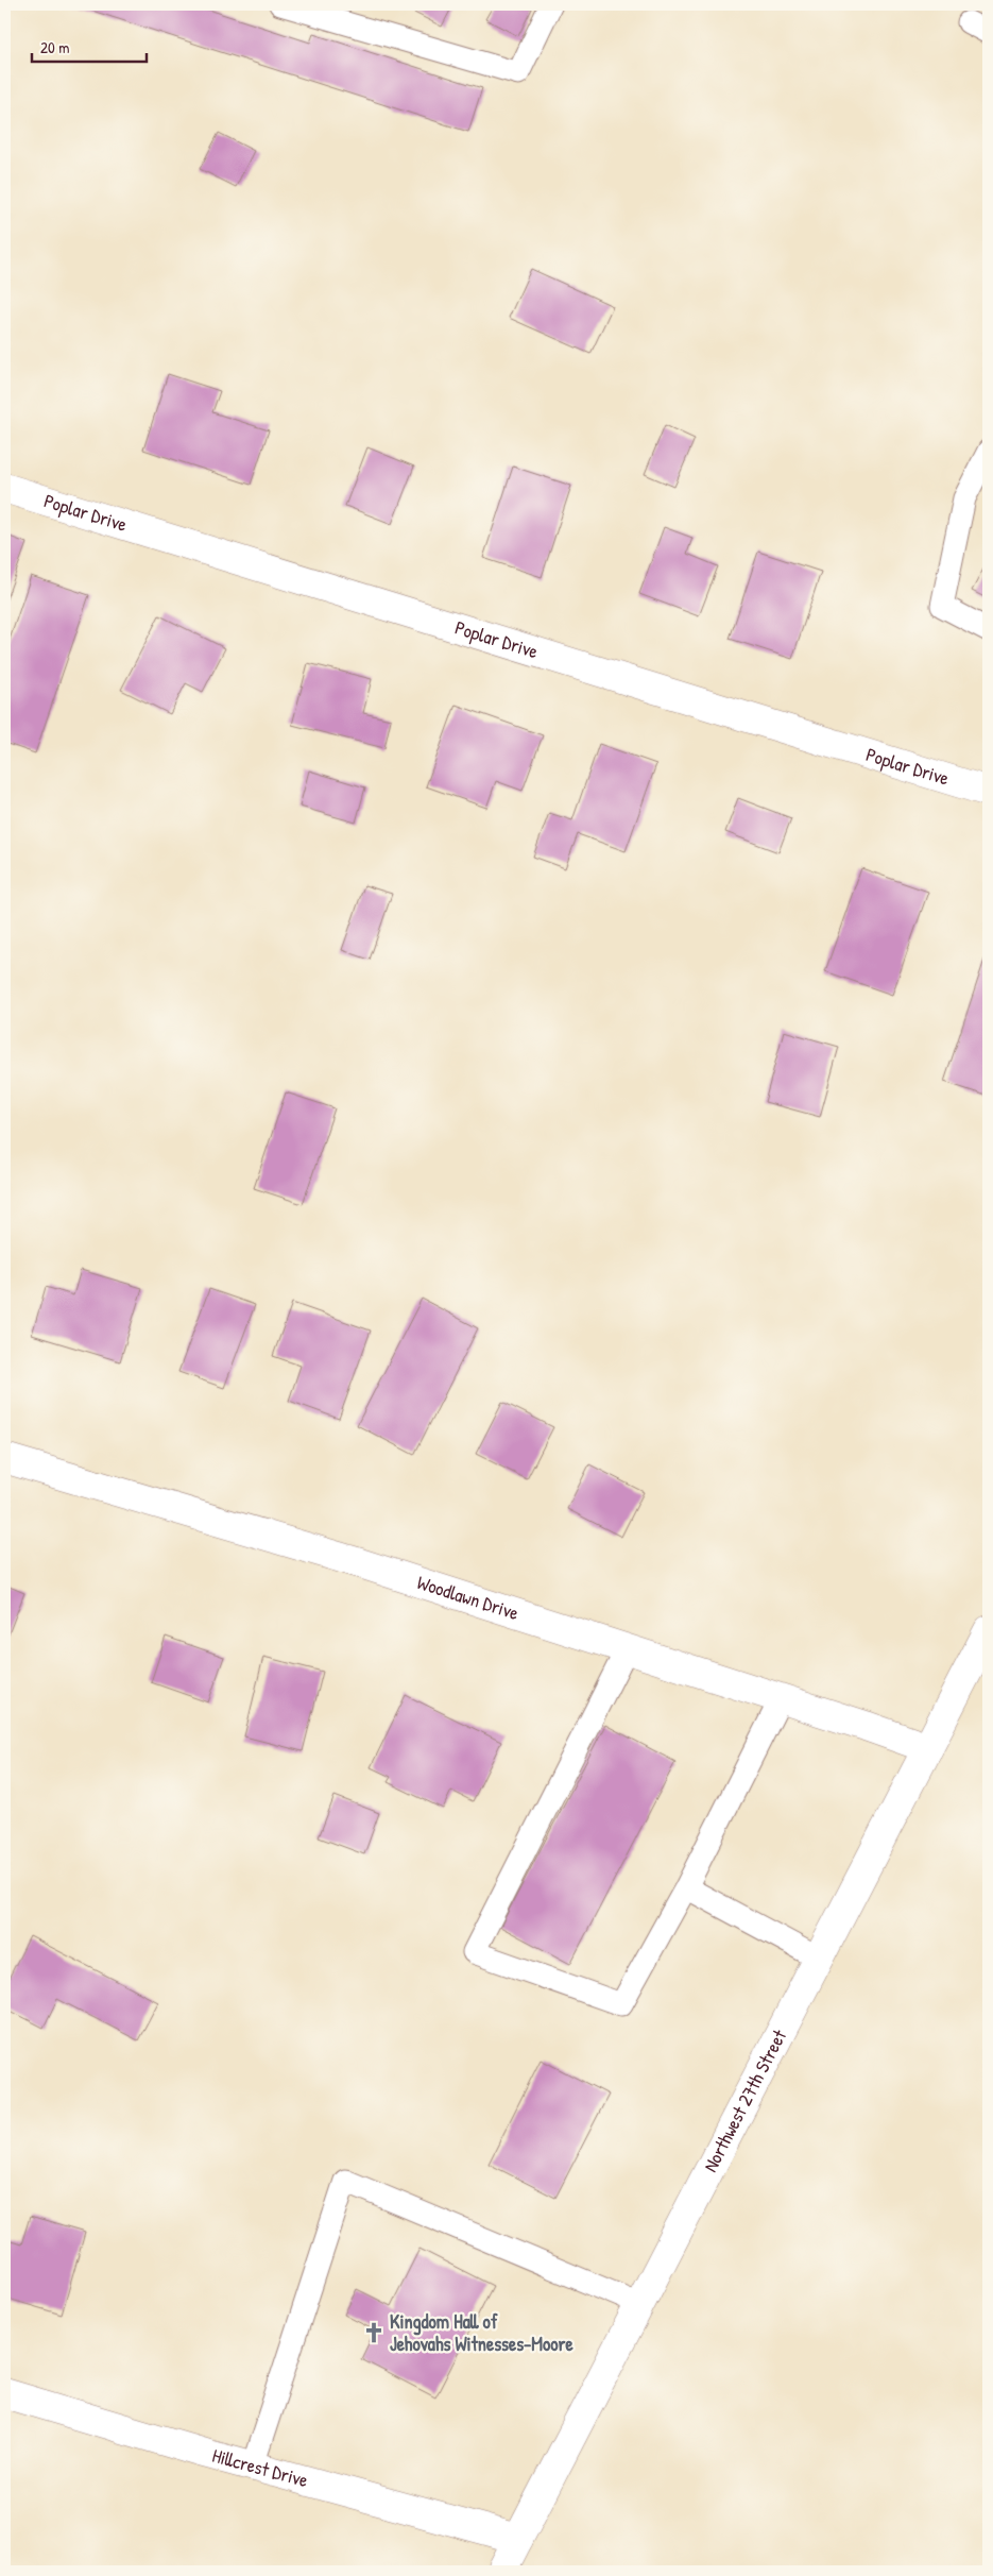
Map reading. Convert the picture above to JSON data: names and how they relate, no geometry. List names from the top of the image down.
{
  "streets": {
    "street": [
      "Poplar Drive",
      "Woodlawn Drive",
      "Northwest 27th Street",
      "Hillcrest Drive"
    ]
  },
  "crossings": [
    ["Woodlawn Drive", "Northwest 27th Street"],
    ["Northwest 27th Street", "Hillcrest Drive"]
  ],
  "places": {
    "church": ["Kingdom Hall of Jehovahs Witnesses-Moore"]
  },
  "scale_bar": "20 m"
}
